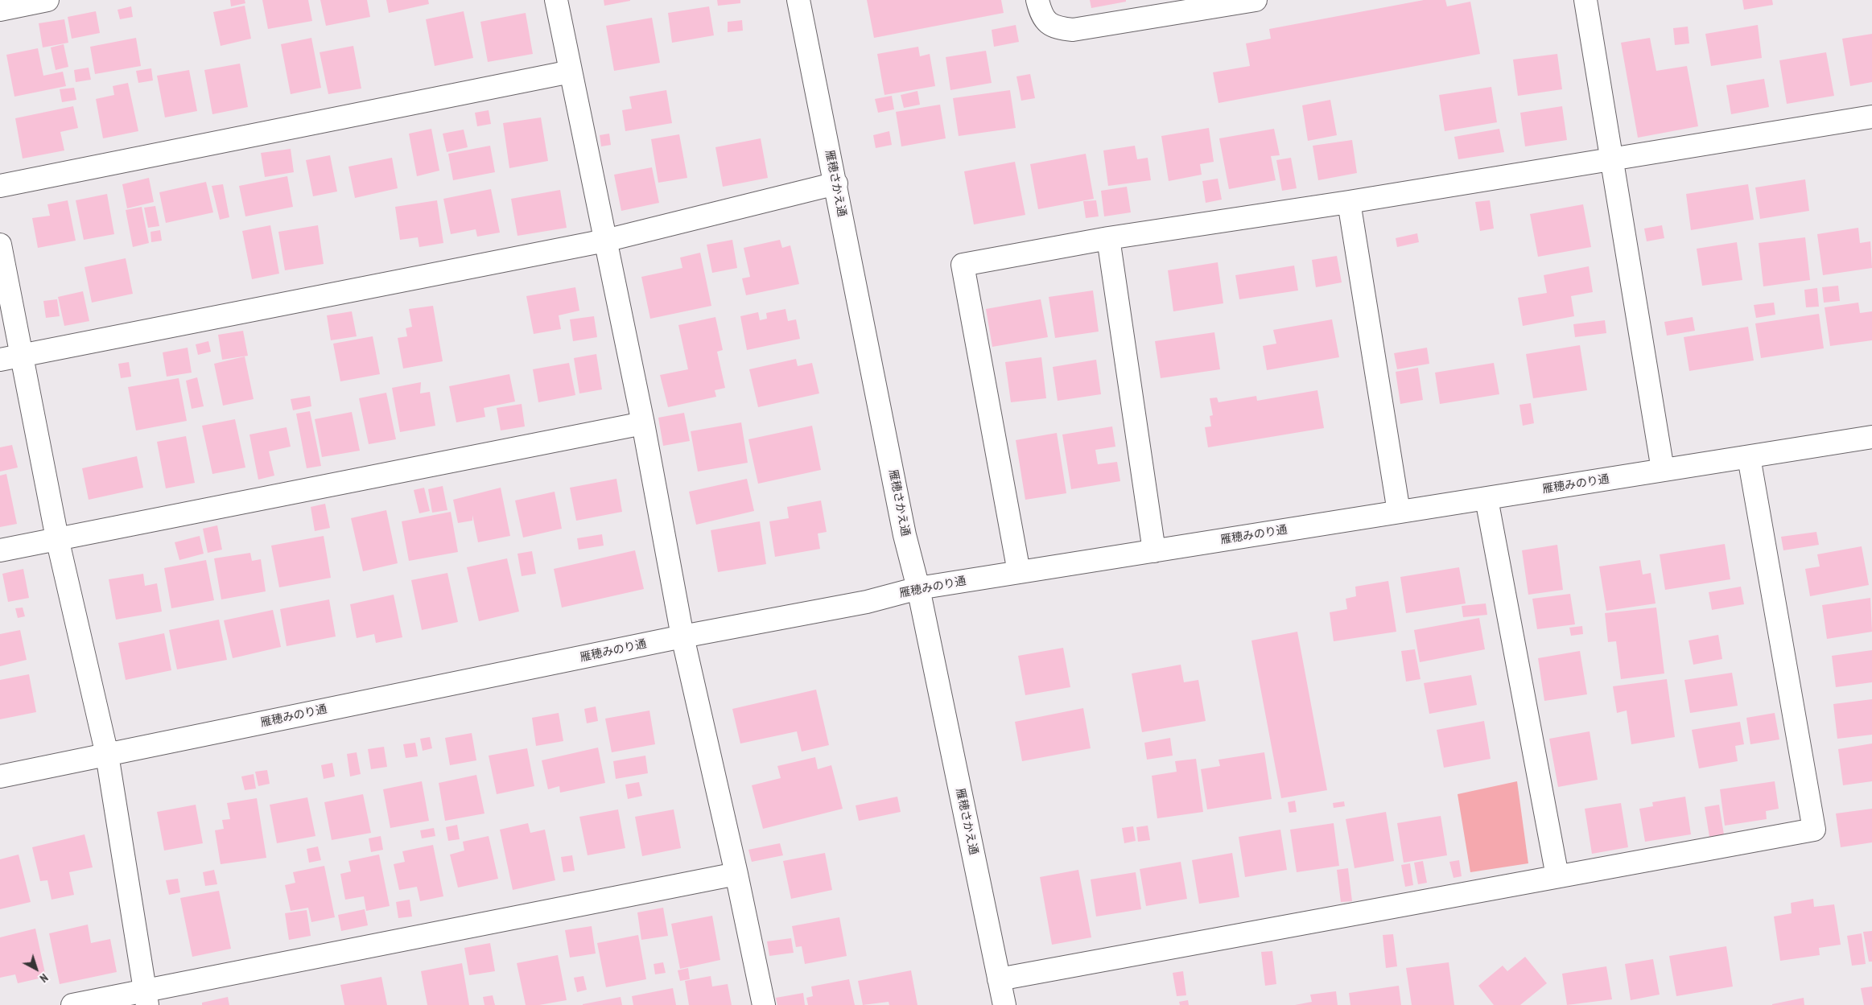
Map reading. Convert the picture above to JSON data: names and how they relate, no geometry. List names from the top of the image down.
{
  "streets": {
    "street": ["雁穂さかえ通", "雁穂みのり通"]
  },
  "crossings": [
    ["雁穂さかえ通", "雁穂みのり通"]
  ],
  "north": "bottom right"
}
